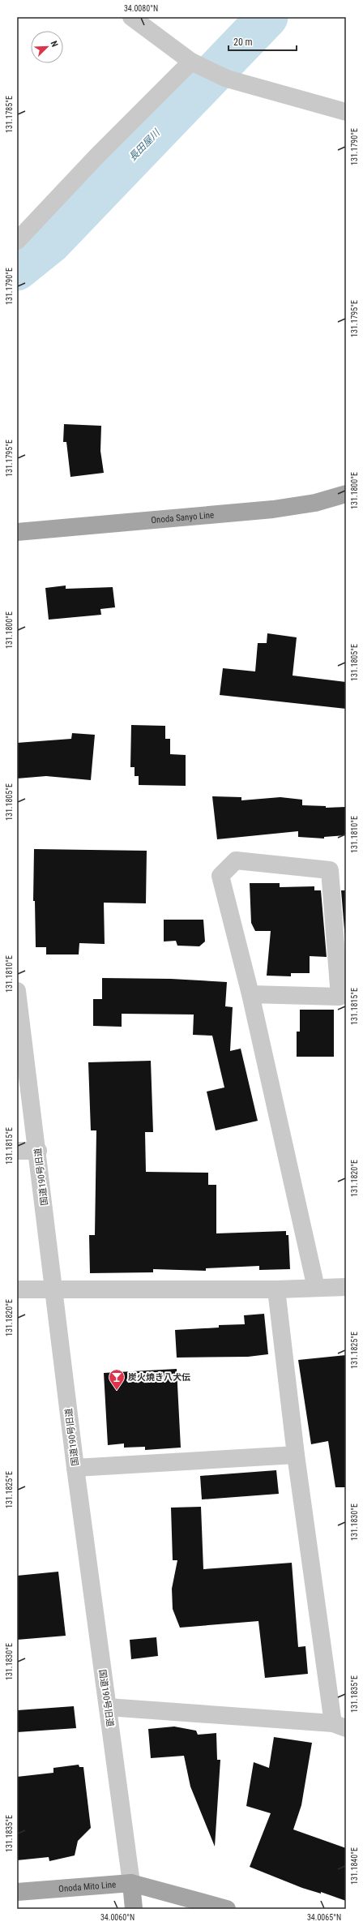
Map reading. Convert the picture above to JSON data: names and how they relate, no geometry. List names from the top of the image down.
{
  "streets": {
    "main road": ["Onoda Sanyo Line", "Onoda Mito Line"],
    "street": ["国道190号旧道"]
  },
  "crossings": [
    ["国道190号旧道", "Onoda Mito Line"]
  ],
  "water": ["長田屋川"],
  "places": {
    "bar": ["炭火焼き八犬伝"]
  },
  "scale_bar": "20 m",
  "north": "top right",
  "coordinates": [
    "34.0080°N",
    "131.1785°E",
    "131.1790°E",
    "131.1795°E",
    "131.1800°E",
    "131.1805°E",
    "131.1810°E",
    "131.1815°E",
    "131.1820°E",
    "131.1825°E",
    "131.1830°E",
    "131.1835°E",
    "131.1840°E",
    "34.0060°N",
    "34.0065°N"
  ]
}
